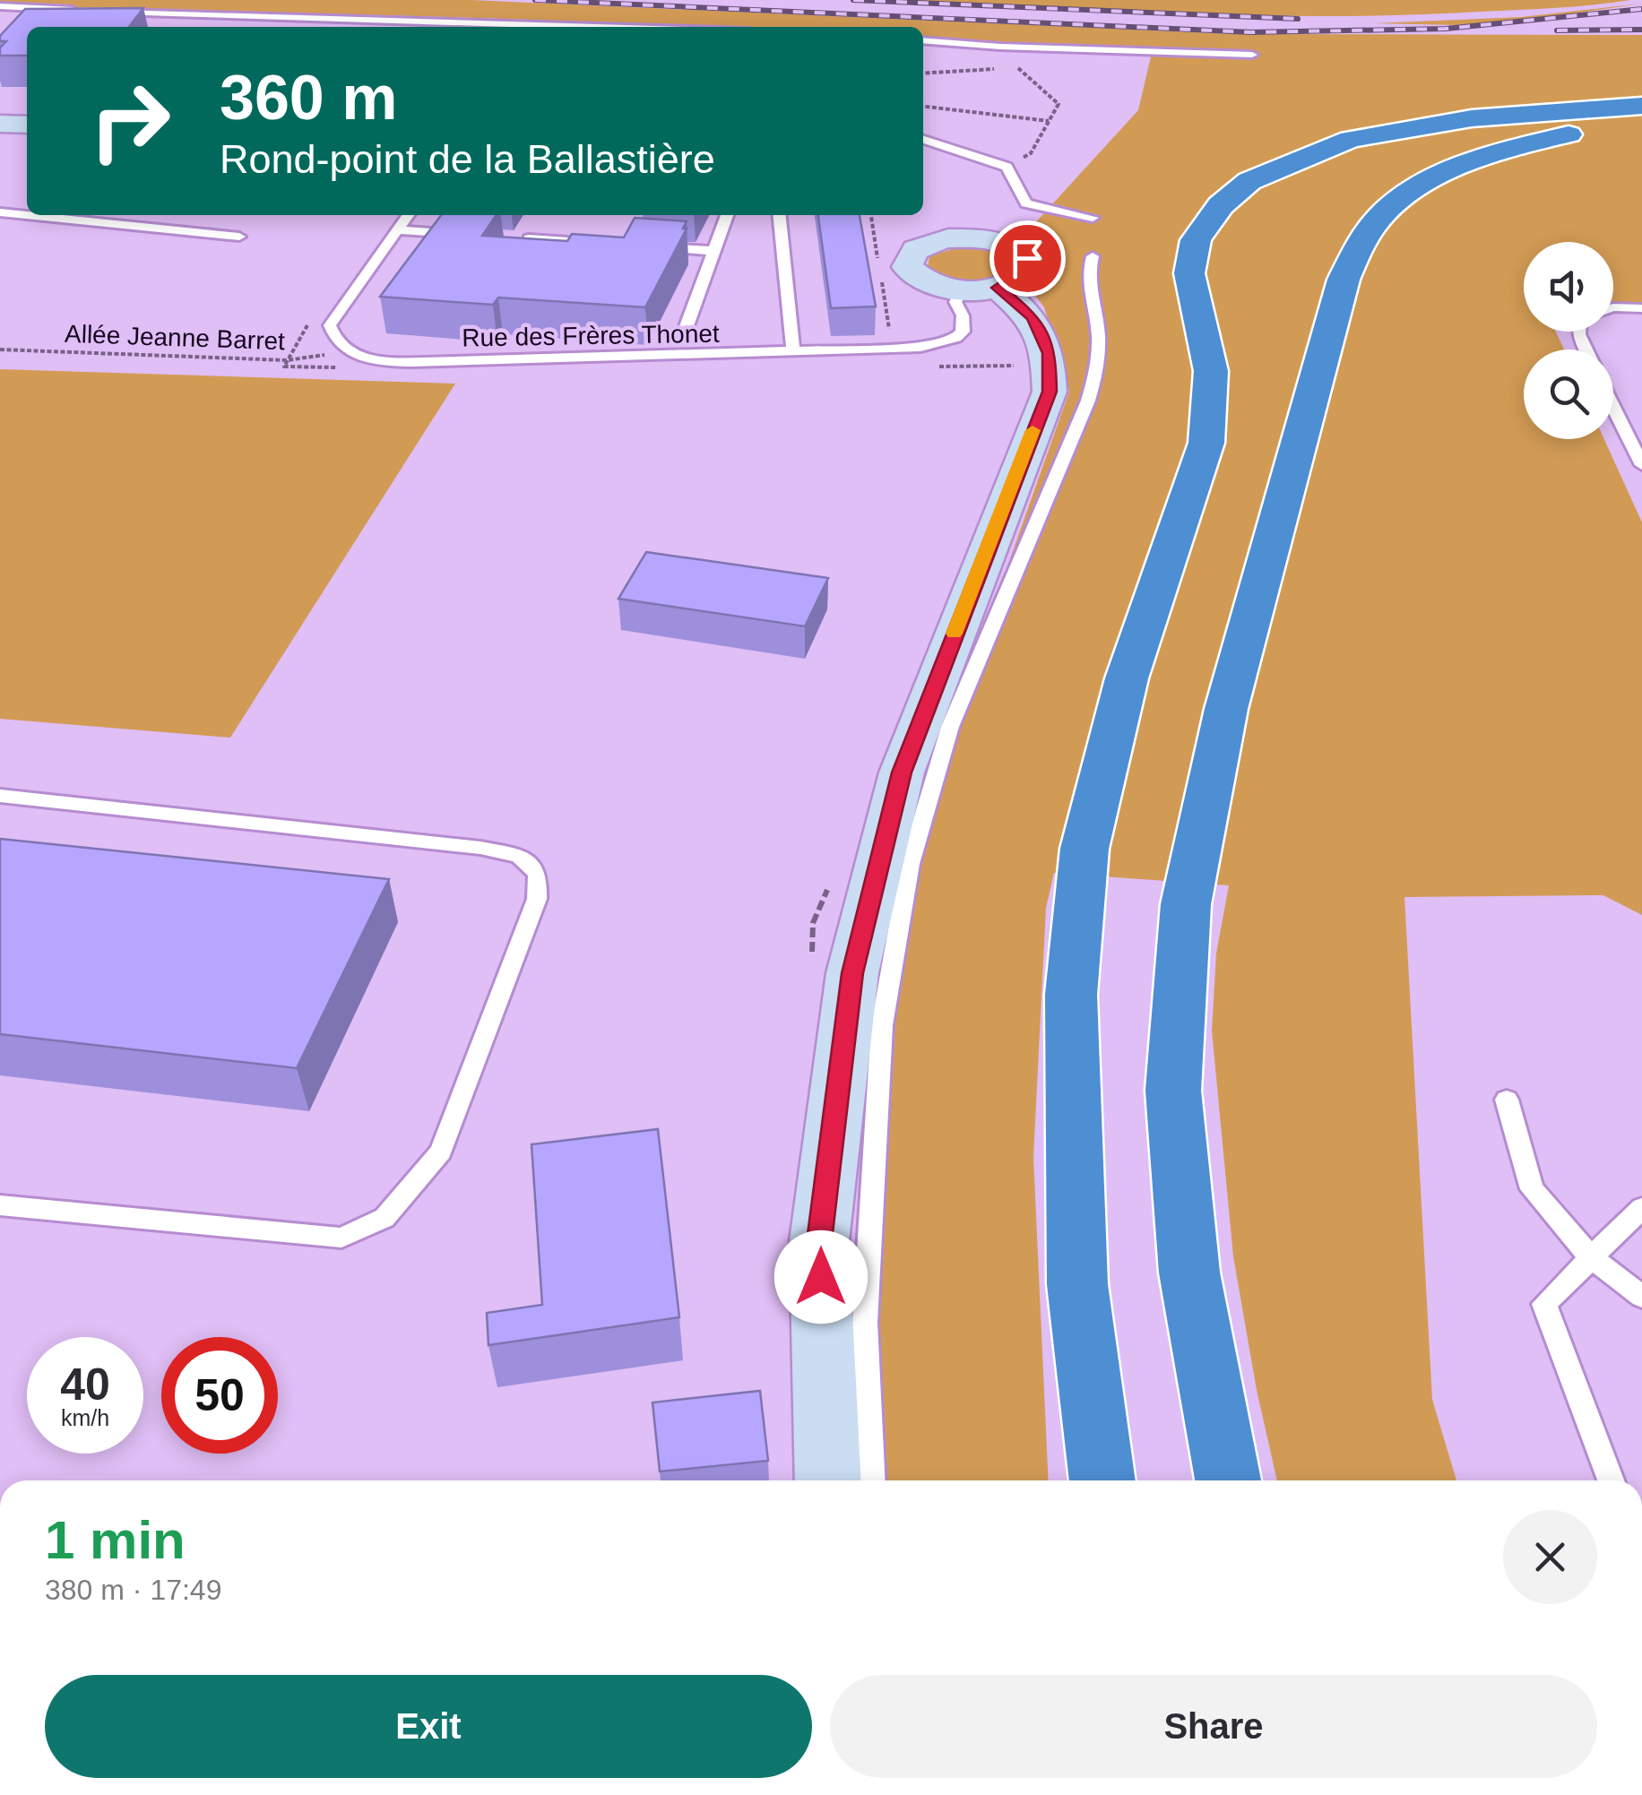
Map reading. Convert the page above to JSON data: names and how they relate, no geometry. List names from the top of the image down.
{
  "streets": {
    "lane": ["Rue des Frères Thonet"],
    "path": ["Allée Jeanne Barret"]
  },
  "crossings": [
    ["Rue des Frères Thonet", "Allée Jeanne Barret"]
  ],
  "page": {
    "turn": ["360 m", "Rond-point de la Ballastière"],
    "speed": "40 km/h",
    "limit": "50",
    "heading": ["1 min", "380 m · 17:49"],
    "buttons": ["Exit", "Share"]
  }
}
